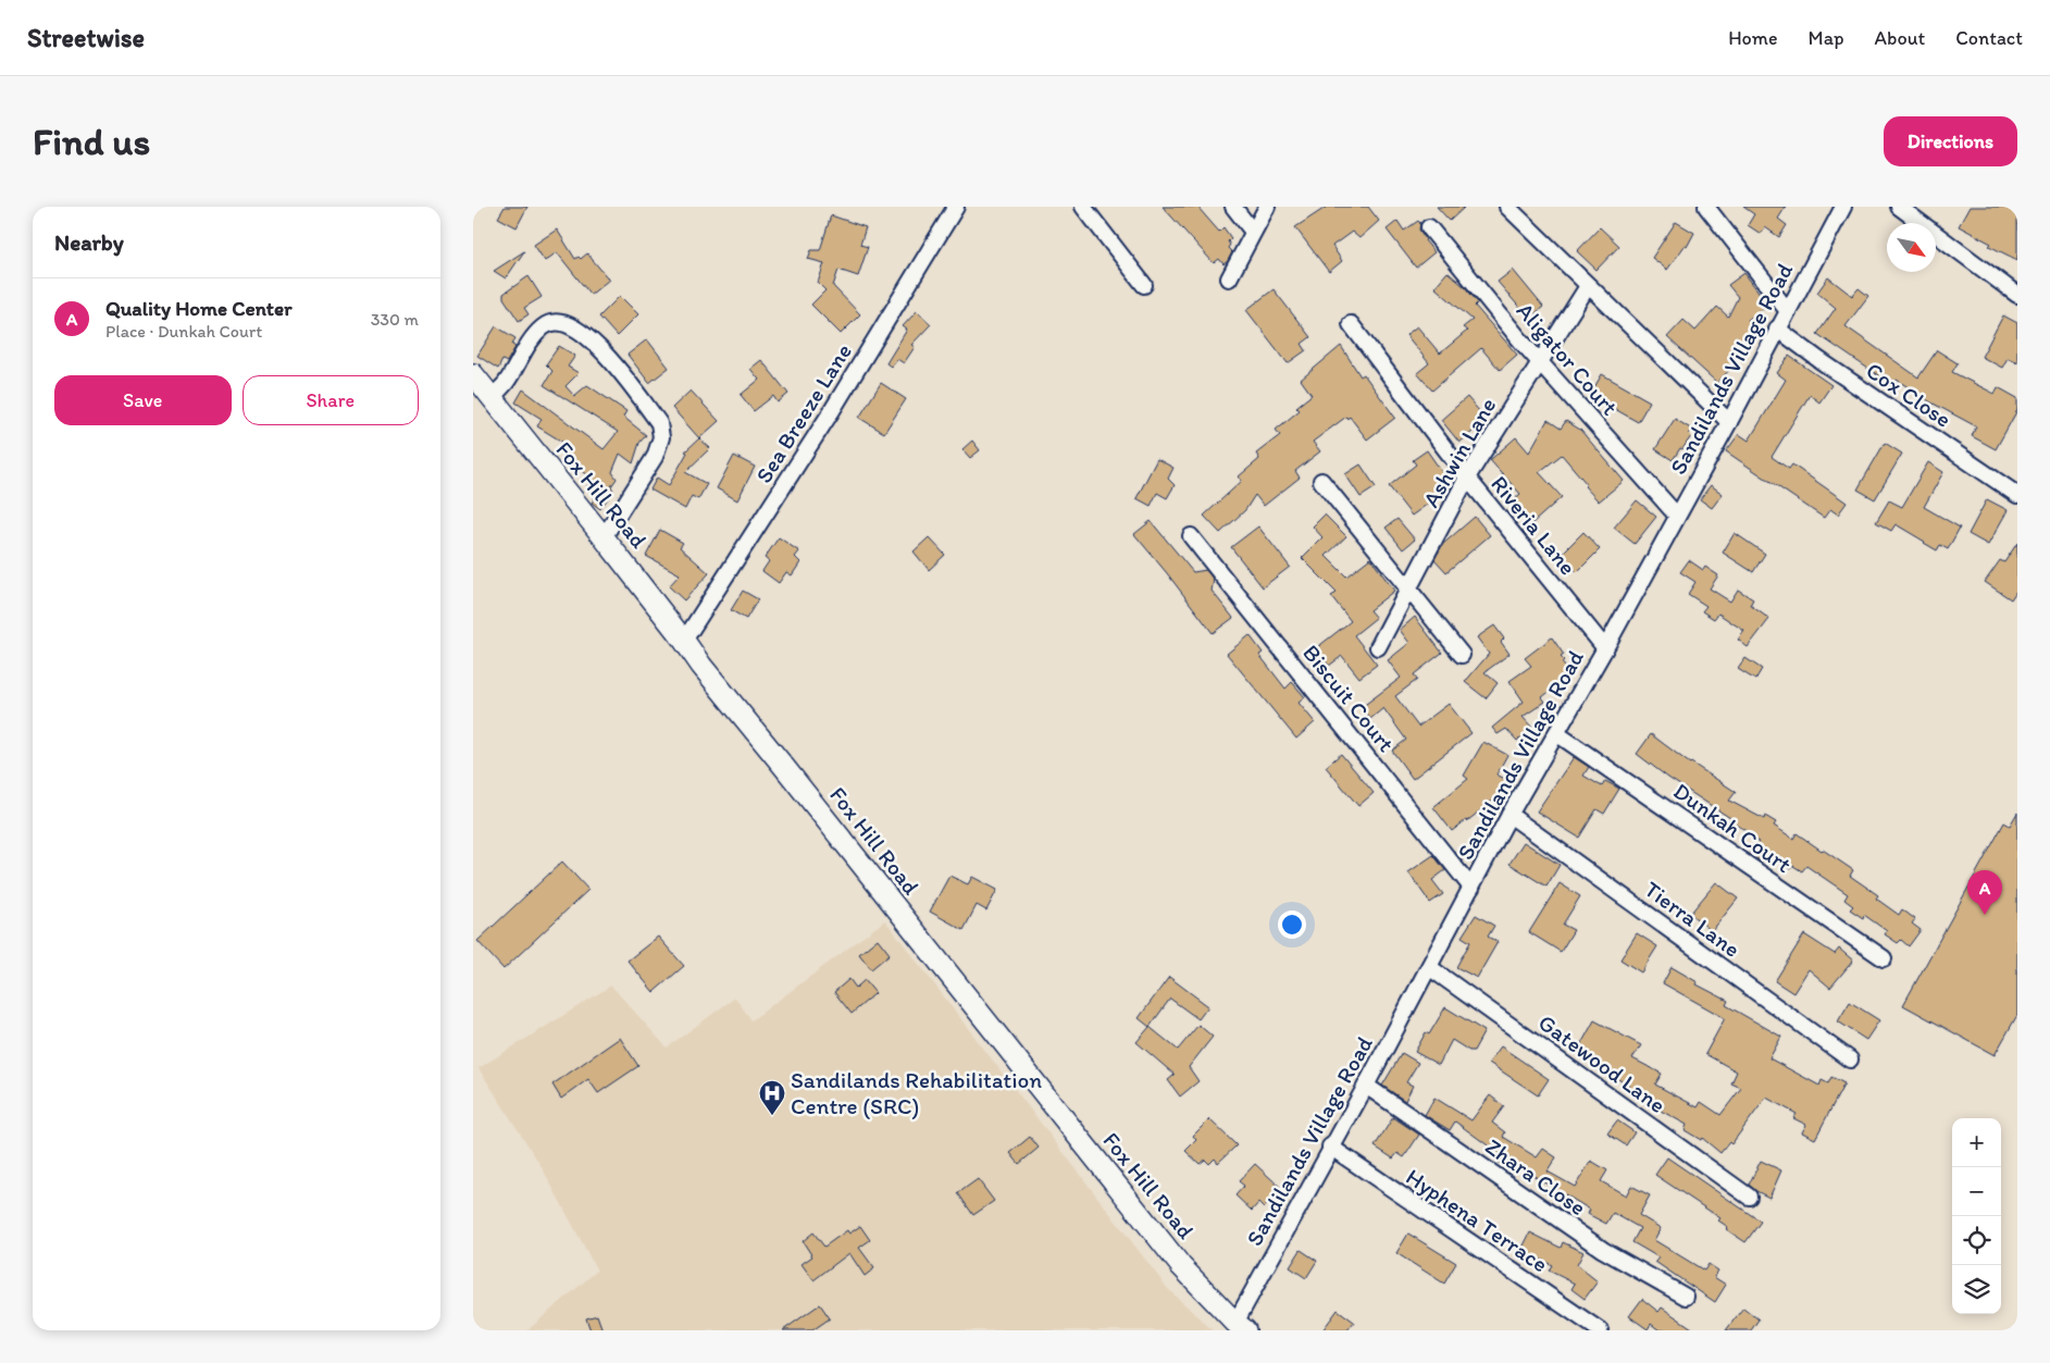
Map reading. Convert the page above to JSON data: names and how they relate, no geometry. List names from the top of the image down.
{
  "streets": {
    "main road": ["Fox Hill Road"],
    "street": [
      "Aligator Court",
      "Sandilands Village Road",
      "Cox Close",
      "Sea Breeze Lane",
      "Ashwin Lane",
      "Riveria Lane",
      "Biscuit Court",
      "Dunkah Court",
      "Tierra Lane",
      "Gatewood Lane",
      "Zhara Close",
      "Hyphena Terrace"
    ]
  },
  "crossings": [
    ["Aligator Court", "Sandilands Village Road"],
    ["Aligator Court", "Ashwin Lane"],
    ["Sandilands Village Road", "Cox Close"],
    ["Sandilands Village Road", "Fox Hill Road"],
    ["Sandilands Village Road", "Riveria Lane"],
    ["Sandilands Village Road", "Biscuit Court"],
    ["Sandilands Village Road", "Dunkah Court"],
    ["Sandilands Village Road", "Tierra Lane"],
    ["Sandilands Village Road", "Gatewood Lane"],
    ["Sandilands Village Road", "Zhara Close"],
    ["Sandilands Village Road", "Hyphena Terrace"],
    ["Sea Breeze Lane", "Fox Hill Road"],
    ["Ashwin Lane", "Riveria Lane"]
  ],
  "places": {
    "hospital": ["Sandilands Rehabilitation Centre (SRC)"]
  },
  "north": "bottom right",
  "page": {
    "header": "Streetwise",
    "nav": [
      "Home",
      "Map",
      "About",
      "Contact"
    ],
    "buttons": [
      "Directions",
      ["Save", "Share"]
    ],
    "title": "Find us",
    "heading": "Nearby",
    "list": [
      {
        "mark": "A",
        "name": "Quality Home Center",
        "note": "Place · Dunkah Court",
        "value": "330 m"
      }
    ],
    "pins": "A",
    "map_buttons": ["+", "−"]
  }
}
